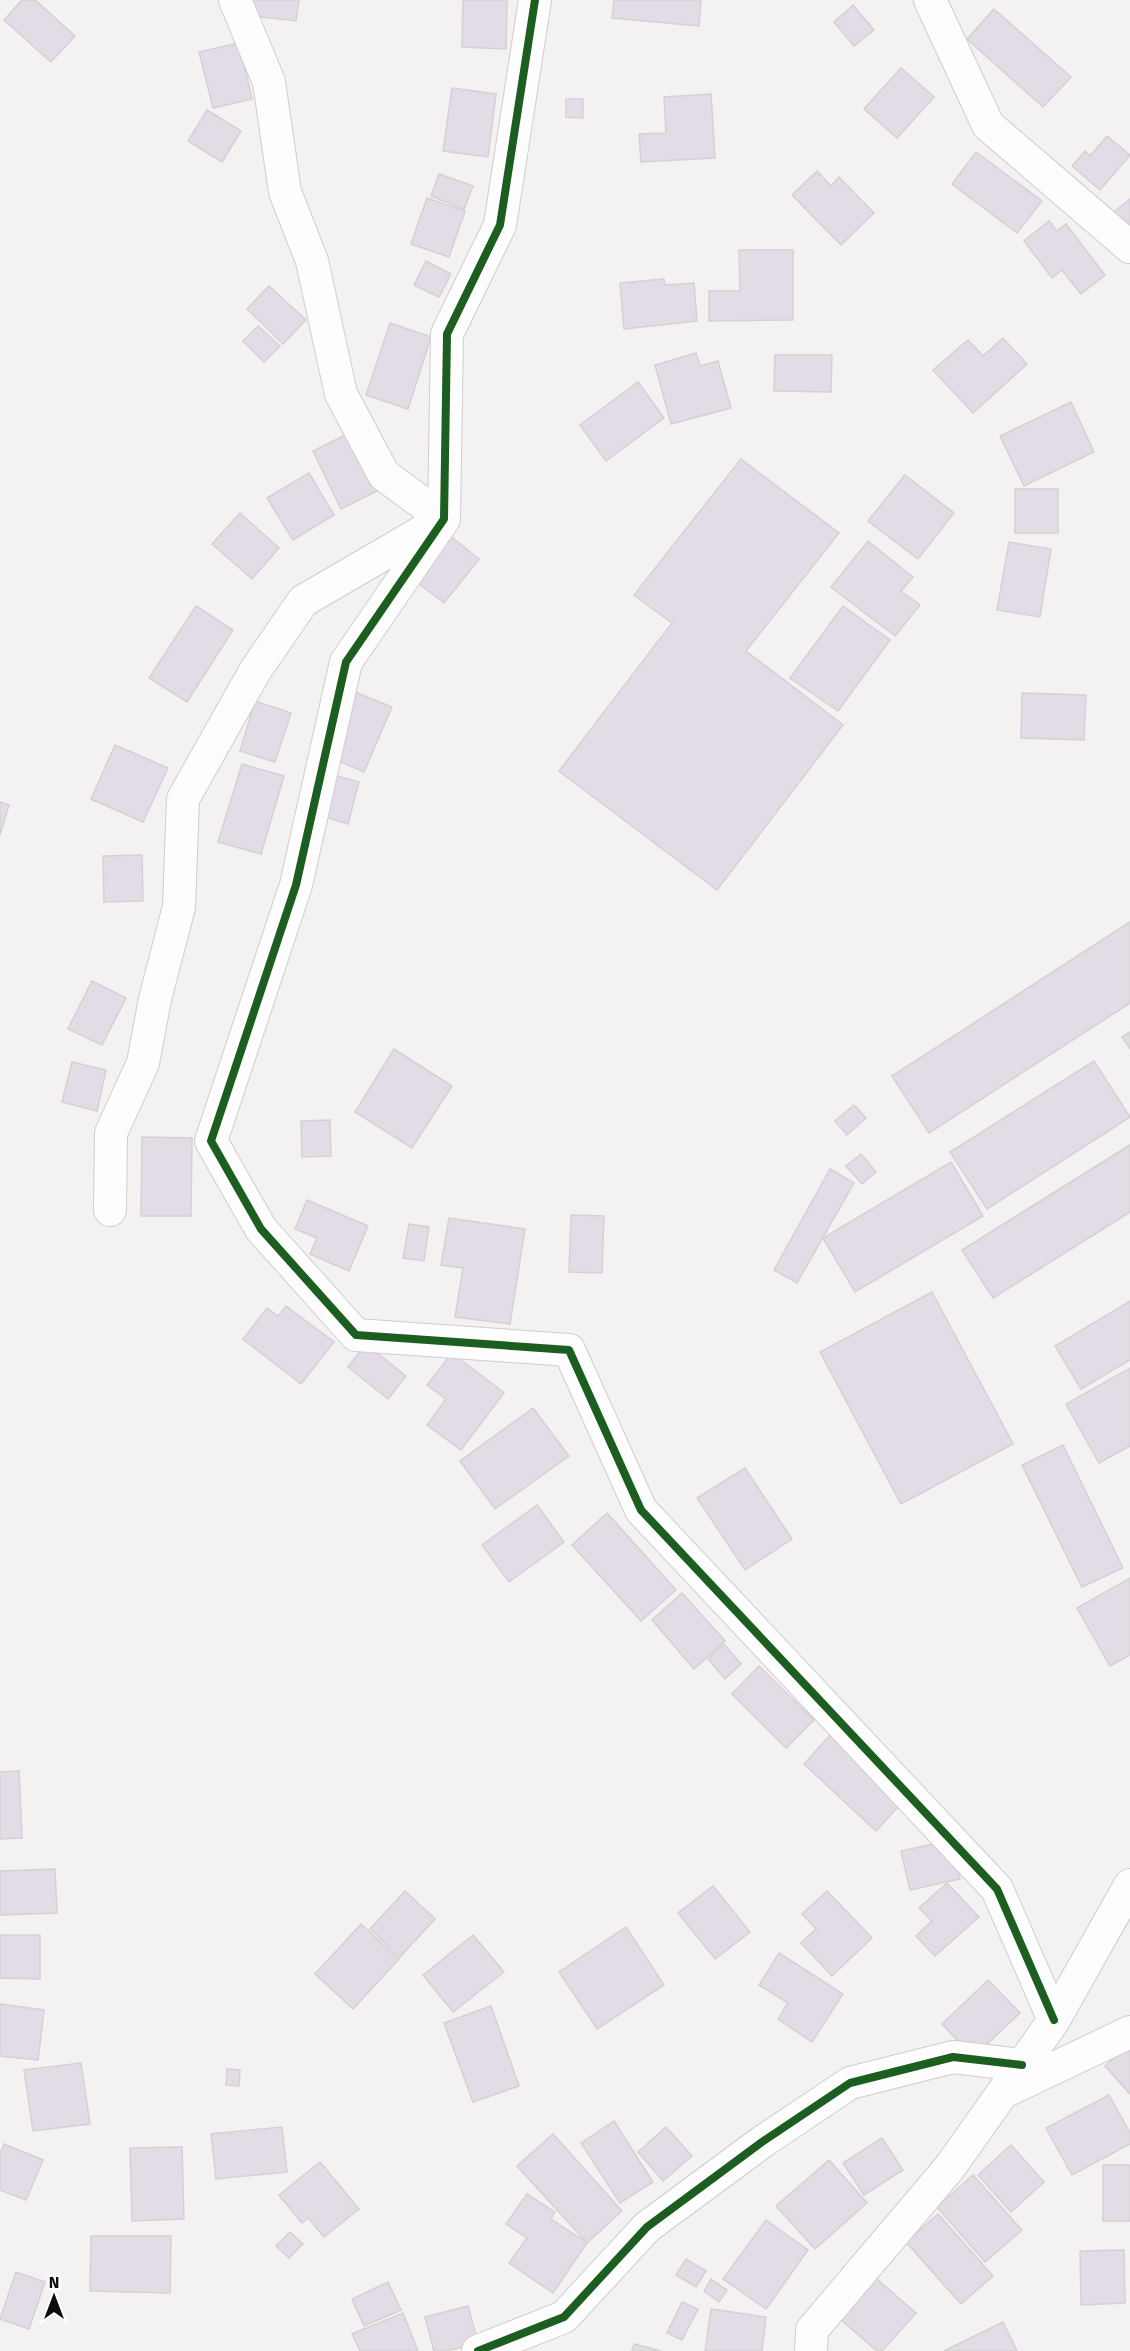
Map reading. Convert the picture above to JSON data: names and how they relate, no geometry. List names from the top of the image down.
{
  "north": "top"
}
